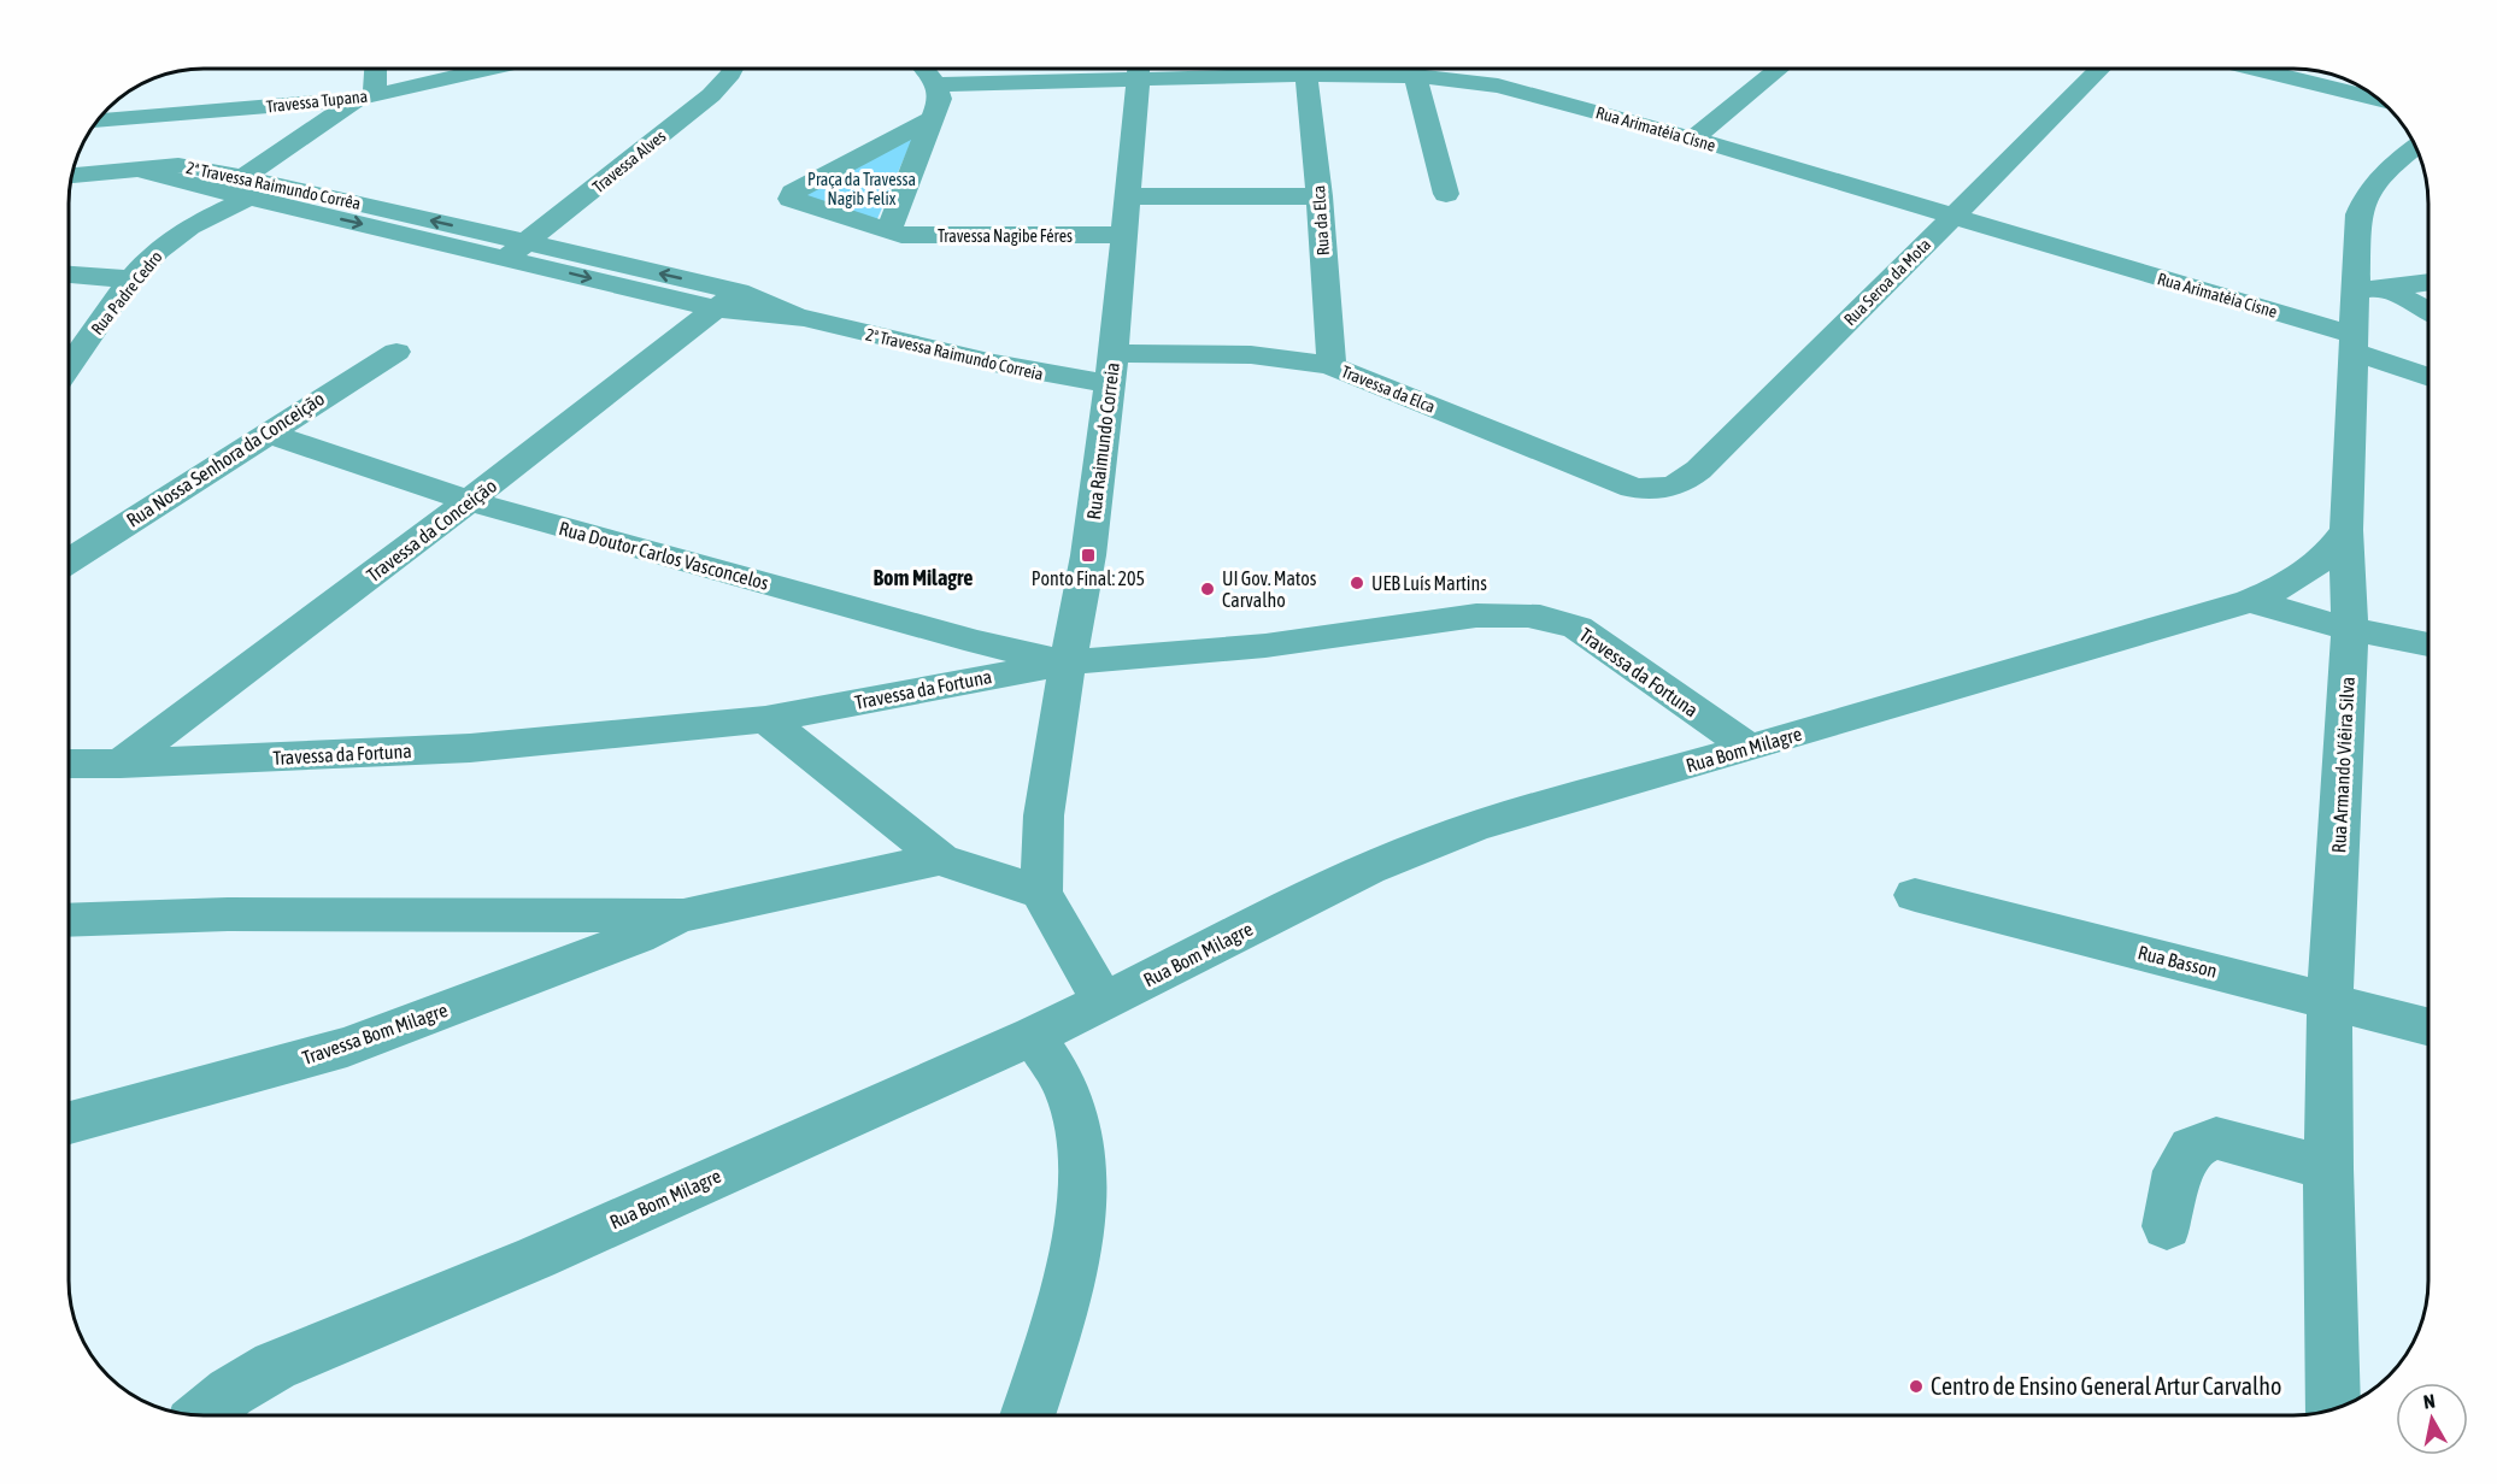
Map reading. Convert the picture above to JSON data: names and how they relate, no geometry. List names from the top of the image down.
{
  "streets": {
    "street": [
      "Travessa Tupana",
      "Rua Arimatéia Cisne",
      "Travessa Alves",
      "2ª Travessa Raimundo Corrêa",
      "Rua da Elca",
      "Travessa Nagibe Féres",
      "Rua Seroa da Mota",
      "Rua Padre Cedro",
      "2ª Travessa Raimundo Correia",
      "Travessa da Elca",
      "Rua Raimundo Correia",
      "Rua Nossa Senhora da Conceição",
      "Travessa da Conceição",
      "Rua Doutor Carlos Vasconcelos",
      "Travessa da Fortuna",
      "Rua Bom Milagre",
      "Rua Armando Viêira Silva",
      "Rua Basson",
      "Travessa Bom Milagre"
    ]
  },
  "crossings": [
    ["Travessa Tupana", "Rua Padre Cedro"],
    ["Rua Arimatéia Cisne", "Rua da Elca"],
    ["Rua Arimatéia Cisne", "Rua Seroa da Mota"],
    ["Rua Arimatéia Cisne", "Rua Armando Viêira Silva"],
    ["Travessa Alves", "2ª Travessa Raimundo Corrêa"],
    ["2ª Travessa Raimundo Corrêa", "Rua Padre Cedro"],
    ["2ª Travessa Raimundo Corrêa", "2ª Travessa Raimundo Correia"],
    ["2ª Travessa Raimundo Corrêa", "Travessa da Conceição"],
    ["Rua da Elca", "Travessa da Elca"],
    ["Travessa Nagibe Féres", "Rua Raimundo Correia"],
    ["Rua Seroa da Mota", "Travessa da Elca"],
    ["2ª Travessa Raimundo Correia", "Travessa da Elca"],
    ["2ª Travessa Raimundo Correia", "Rua Raimundo Correia"],
    ["Travessa da Elca", "Rua Raimundo Correia"],
    ["Rua Raimundo Correia", "Rua Doutor Carlos Vasconcelos"],
    ["Rua Raimundo Correia", "Travessa da Fortuna"],
    ["Rua Nossa Senhora da Conceição", "Rua Doutor Carlos Vasconcelos"],
    ["Travessa da Conceição", "Rua Doutor Carlos Vasconcelos"],
    ["Travessa da Conceição", "Travessa da Fortuna"],
    ["Rua Doutor Carlos Vasconcelos", "Travessa da Fortuna"],
    ["Travessa da Fortuna", "Rua Bom Milagre"],
    ["Rua Bom Milagre", "Rua Armando Viêira Silva"],
    ["Rua Armando Viêira Silva", "Rua Basson"]
  ],
  "districts": ["Bom Milagre"],
  "parks": ["Praça da Travessa Nagib Felix"],
  "places": {
    "transit": ["Ponto Final: 205"],
    "other": ["UEB Luís Martins", "UI Gov. Matos Carvalho", "Centro de Ensino General Artur Carvalho"]
  },
  "north": "top"
}
